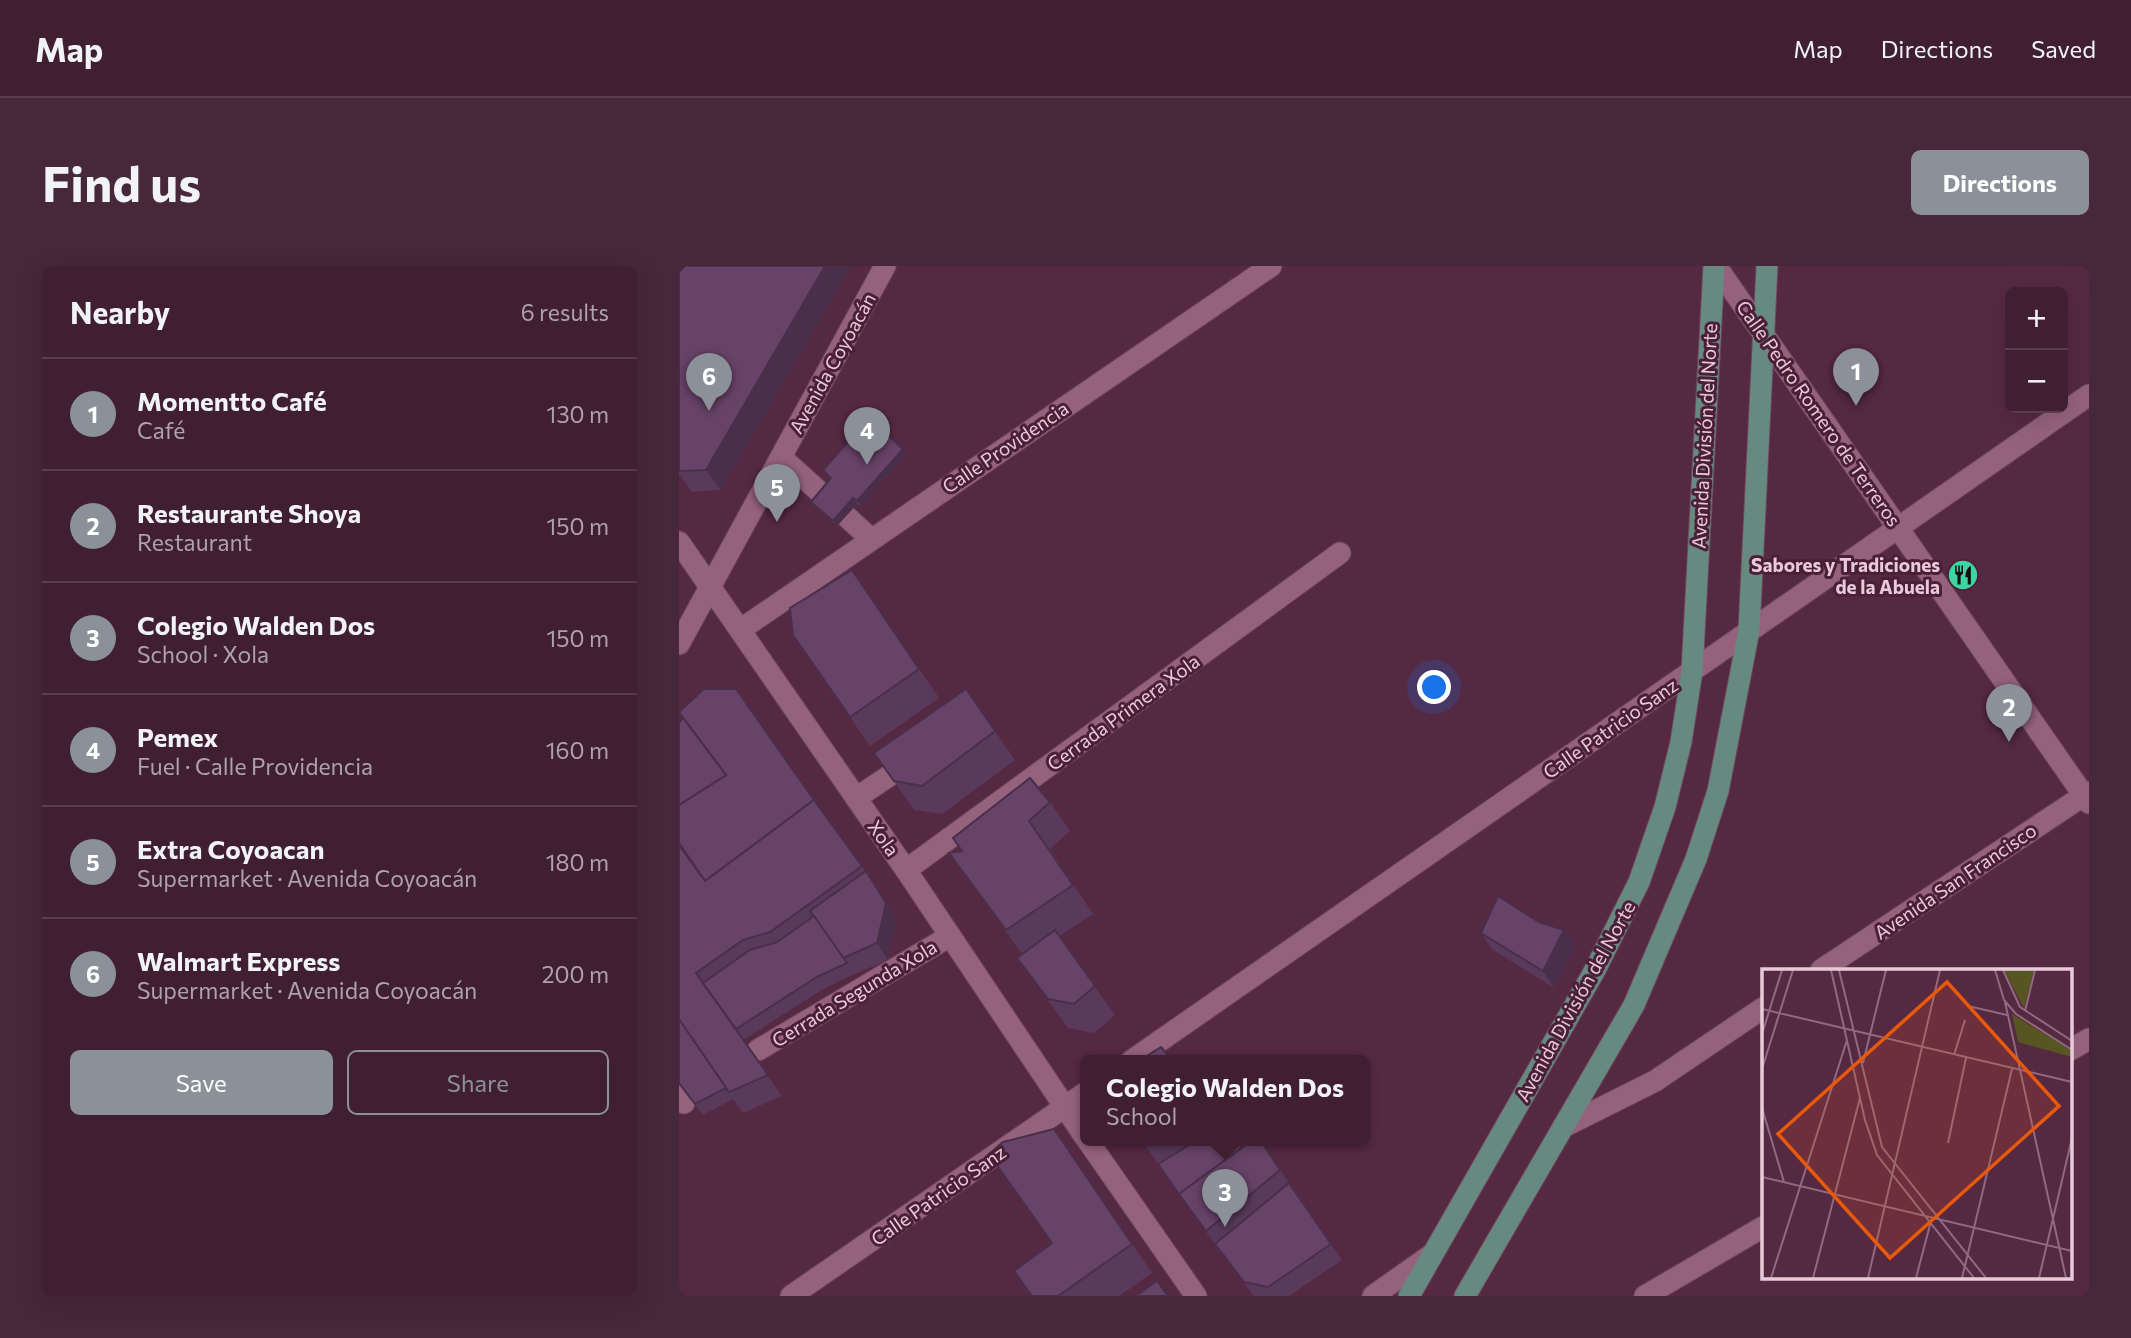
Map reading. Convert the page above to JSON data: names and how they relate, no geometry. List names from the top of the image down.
{
  "streets": {
    "main road": ["Avenida División del Norte"],
    "street": [
      "Avenida Coyoacán",
      "Calle Pedro Romero de Terreros",
      "Calle Providencia",
      "Cerrada Primera Xola",
      "Calle Patricio Sanz",
      "Xola",
      "Avenida San Francisco",
      "Cerrada Segunda Xola"
    ]
  },
  "crossings": [
    ["Avenida Coyoacán", "Xola"],
    ["Calle Pedro Romero de Terreros", "Avenida División del Norte"],
    ["Calle Pedro Romero de Terreros", "Calle Patricio Sanz"],
    ["Calle Pedro Romero de Terreros", "Avenida San Francisco"],
    ["Avenida División del Norte", "Calle Patricio Sanz"],
    ["Calle Providencia", "Xola"],
    ["Cerrada Primera Xola", "Xola"],
    ["Calle Patricio Sanz", "Xola"],
    ["Xola", "Cerrada Segunda Xola"]
  ],
  "places": {
    "restaurant": ["Sabores y Tradiciones de la Abuela"]
  },
  "page": {
    "header": "Map",
    "nav": ["Map", "Directions", "Saved"],
    "buttons": [
      "Directions",
      ["Save", "Share"]
    ],
    "title": "Find us",
    "heading": ["Nearby", "6 results"],
    "map_buttons": ["+", "−"],
    "pins": [
      "1",
      "6",
      "4",
      "5",
      "2",
      "3"
    ],
    "list": [
      {
        "mark": "1",
        "name": "Momentto Café",
        "note": "Café",
        "value": "130 m"
      },
      {
        "mark": "2",
        "name": "Restaurante Shoya",
        "note": "Restaurant",
        "value": "150 m"
      },
      {
        "mark": "3",
        "name": "Colegio Walden Dos",
        "note": "School · Xola",
        "value": "150 m"
      },
      {
        "mark": "4",
        "name": "Pemex",
        "note": "Fuel · Calle Providencia",
        "value": "160 m"
      },
      {
        "mark": "5",
        "name": "Extra Coyoacan",
        "note": "Supermarket · Avenida Coyoacán",
        "value": "180 m"
      },
      {
        "mark": "6",
        "name": "Walmart Express",
        "note": "Supermarket · Avenida Coyoacán",
        "value": "200 m"
      }
    ],
    "popup": ["Colegio Walden Dos", "School"]
  }
}
